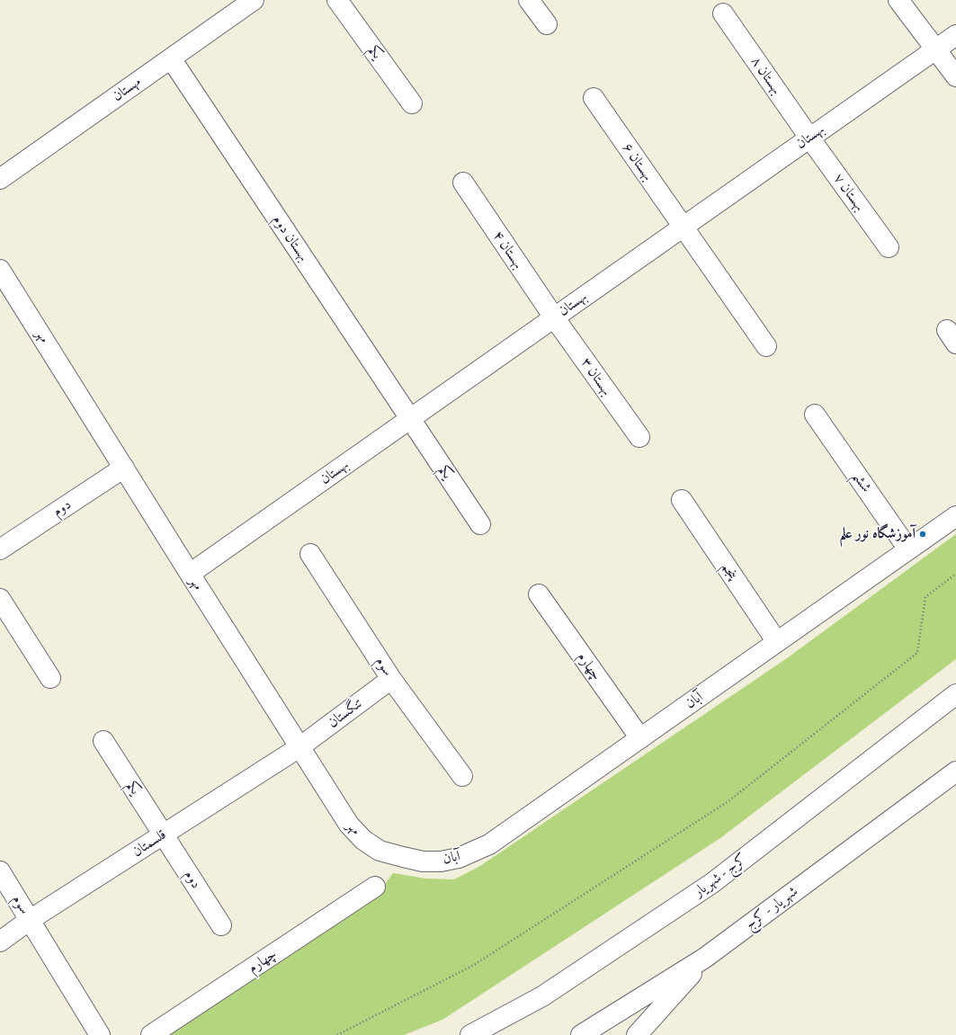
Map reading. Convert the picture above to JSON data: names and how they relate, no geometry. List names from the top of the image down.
{
  "streets": {
    "street": [
      "یکم",
      "بهستان ۸",
      "مهستان",
      "بهستان",
      "بهستان ۶",
      "بهستان ۷",
      "بهستان دوم",
      "بهستان ۴",
      "مهر",
      "بهستان ۳",
      "ششم",
      "دوم",
      "پنجم",
      "سوم",
      "چهارم",
      "آبان",
      "تنگستان",
      "قلسمتان",
      "کرج - شهریار",
      "شهریار - کرج"
    ]
  },
  "crossings": [
    ["یکم", "بهستان"],
    ["یکم", "بهستان دوم"],
    ["یکم", "دوم"],
    ["یکم", "قلسمتان"],
    ["بهستان ۸", "بهستان"],
    ["بهستان ۸", "بهستان ۷"],
    ["مهستان", "بهستان دوم"],
    ["بهستان", "بهستان ۶"],
    ["بهستان", "بهستان ۷"],
    ["بهستان", "بهستان دوم"],
    ["بهستان", "بهستان ۴"],
    ["بهستان", "مهر"],
    ["بهستان", "بهستان ۳"],
    ["بهستان ۴", "بهستان ۳"],
    ["مهر", "دوم"],
    ["مهر", "آبان"],
    ["مهر", "تنگستان"],
    ["مهر", "قلسمتان"],
    ["ششم", "آبان"],
    ["دوم", "قلسمتان"],
    ["پنجم", "آبان"],
    ["سوم", "تنگستان"],
    ["سوم", "قلسمتان"],
    ["چهارم", "آبان"],
    ["تنگستان", "قلسمتان"]
  ],
  "places": ["آموزشگاه نور علم"]
}
